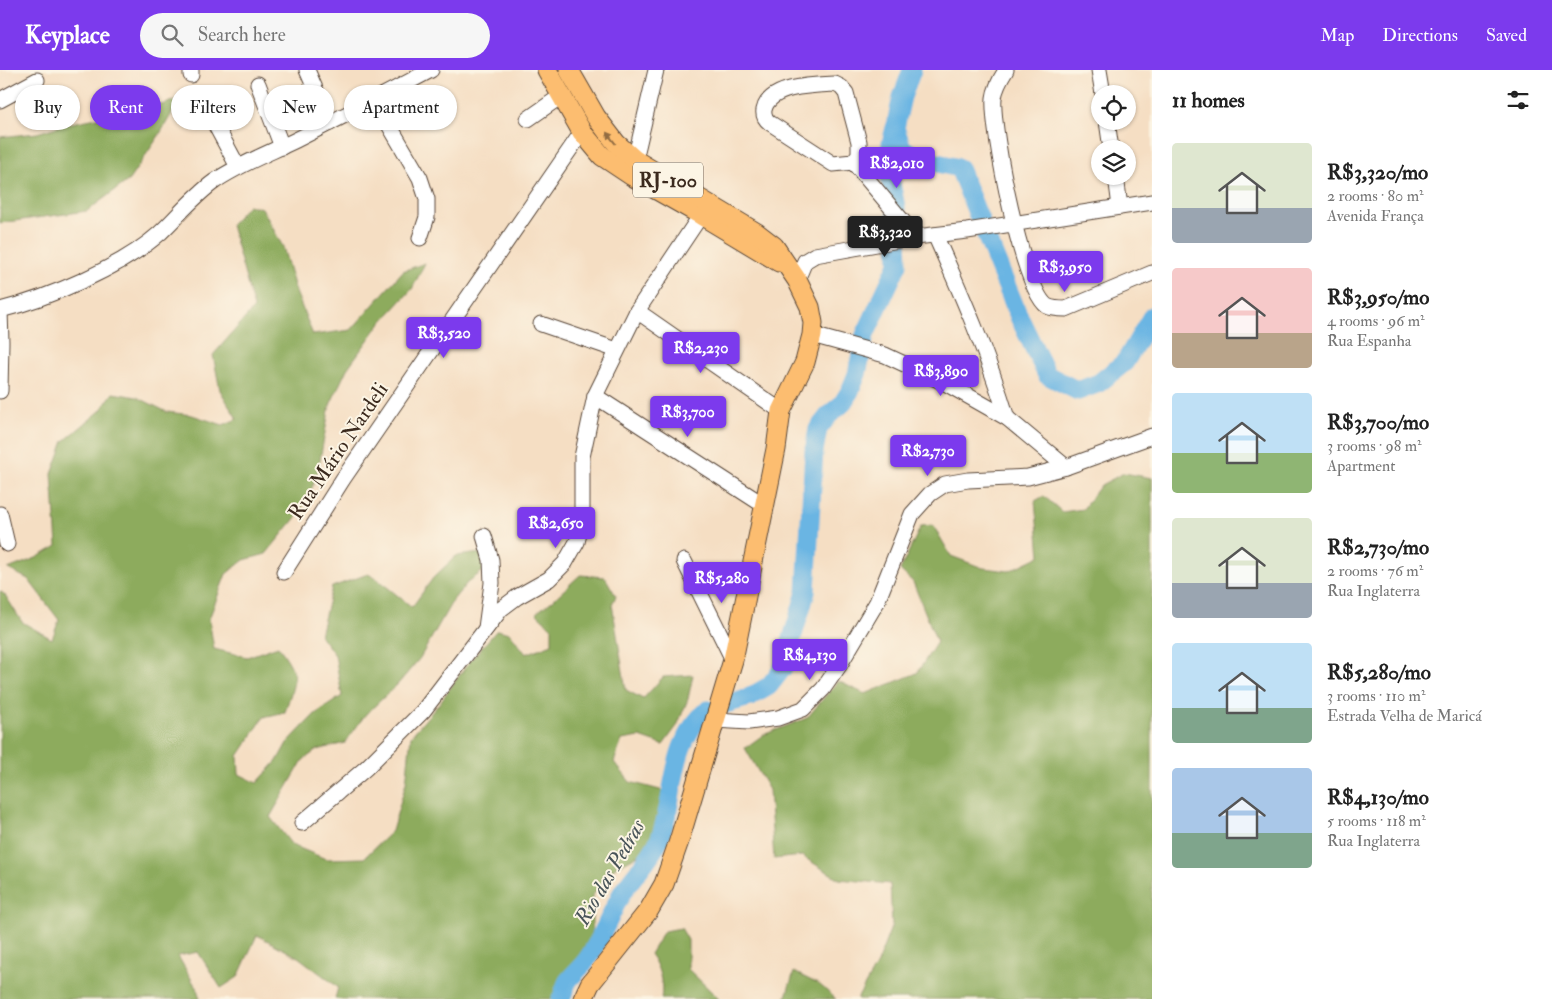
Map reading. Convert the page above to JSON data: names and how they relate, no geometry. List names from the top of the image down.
{
  "streets": {
    "main road": ["RJ-100"],
    "street": ["Rua Mário Nardeli"]
  },
  "crossings": [
    ["RJ-100", "Rua Mário Nardeli"]
  ],
  "water": ["Rio das Pedras"],
  "page": {
    "header": "Keyplace",
    "search": "Search here",
    "nav": ["Map", "Directions", "Saved"],
    "heading": "11 homes",
    "chip": [
      "Buy",
      "Rent",
      "Filters",
      "New",
      "Apartment"
    ],
    "list": [
      {
        "name": "R$3,320/mo",
        "note": "2 rooms · 80 m² · Avenida França"
      },
      {
        "name": "R$3,950/mo",
        "note": "4 rooms · 96 m² · Rua Espanha"
      },
      {
        "name": "R$3,700/mo",
        "note": "3 rooms · 98 m² · Apartment"
      },
      {
        "name": "R$2,730/mo",
        "note": "2 rooms · 76 m² · Rua Inglaterra"
      },
      {
        "name": "R$5,280/mo",
        "note": "3 rooms · 110 m² · Estrada Velha de Maricá"
      },
      {
        "name": "R$4,130/mo",
        "note": "5 rooms · 118 m² · Rua Inglaterra"
      }
    ],
    "price": [
      "R$2,010",
      "R$3,320",
      "R$3,950",
      "R$3,520",
      "R$2,230",
      "R$3,890",
      "R$3,700",
      "R$2,730",
      "R$2,650",
      "R$5,280",
      "R$4,130"
    ]
  }
}
